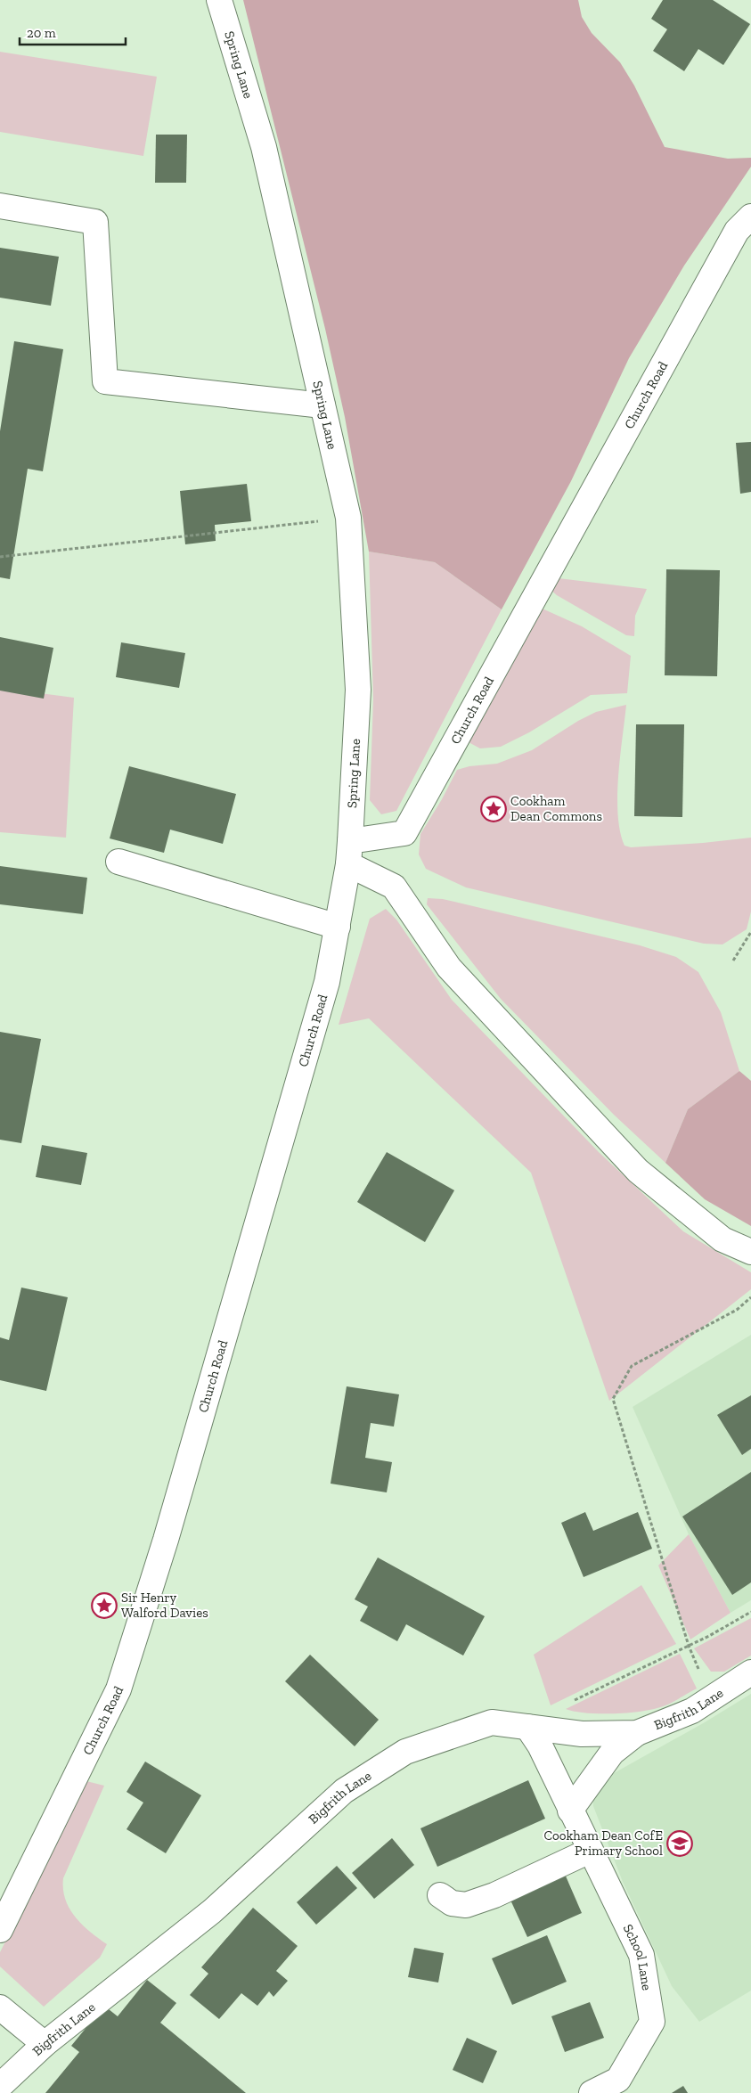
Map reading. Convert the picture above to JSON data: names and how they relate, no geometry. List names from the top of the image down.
{
  "streets": {
    "street": [
      "Spring Lane",
      "Church Road",
      "Bigfrith Lane",
      "School Lane"
    ]
  },
  "crossings": [
    ["Spring Lane", "Church Road"],
    ["Bigfrith Lane", "School Lane"]
  ],
  "places": {
    "place": ["Cookham Dean Commons", "Sir Henry Walford Davies"],
    "school or university": ["Cookham Dean CofE Primary School"]
  },
  "scale_bar": "20 m"
}
